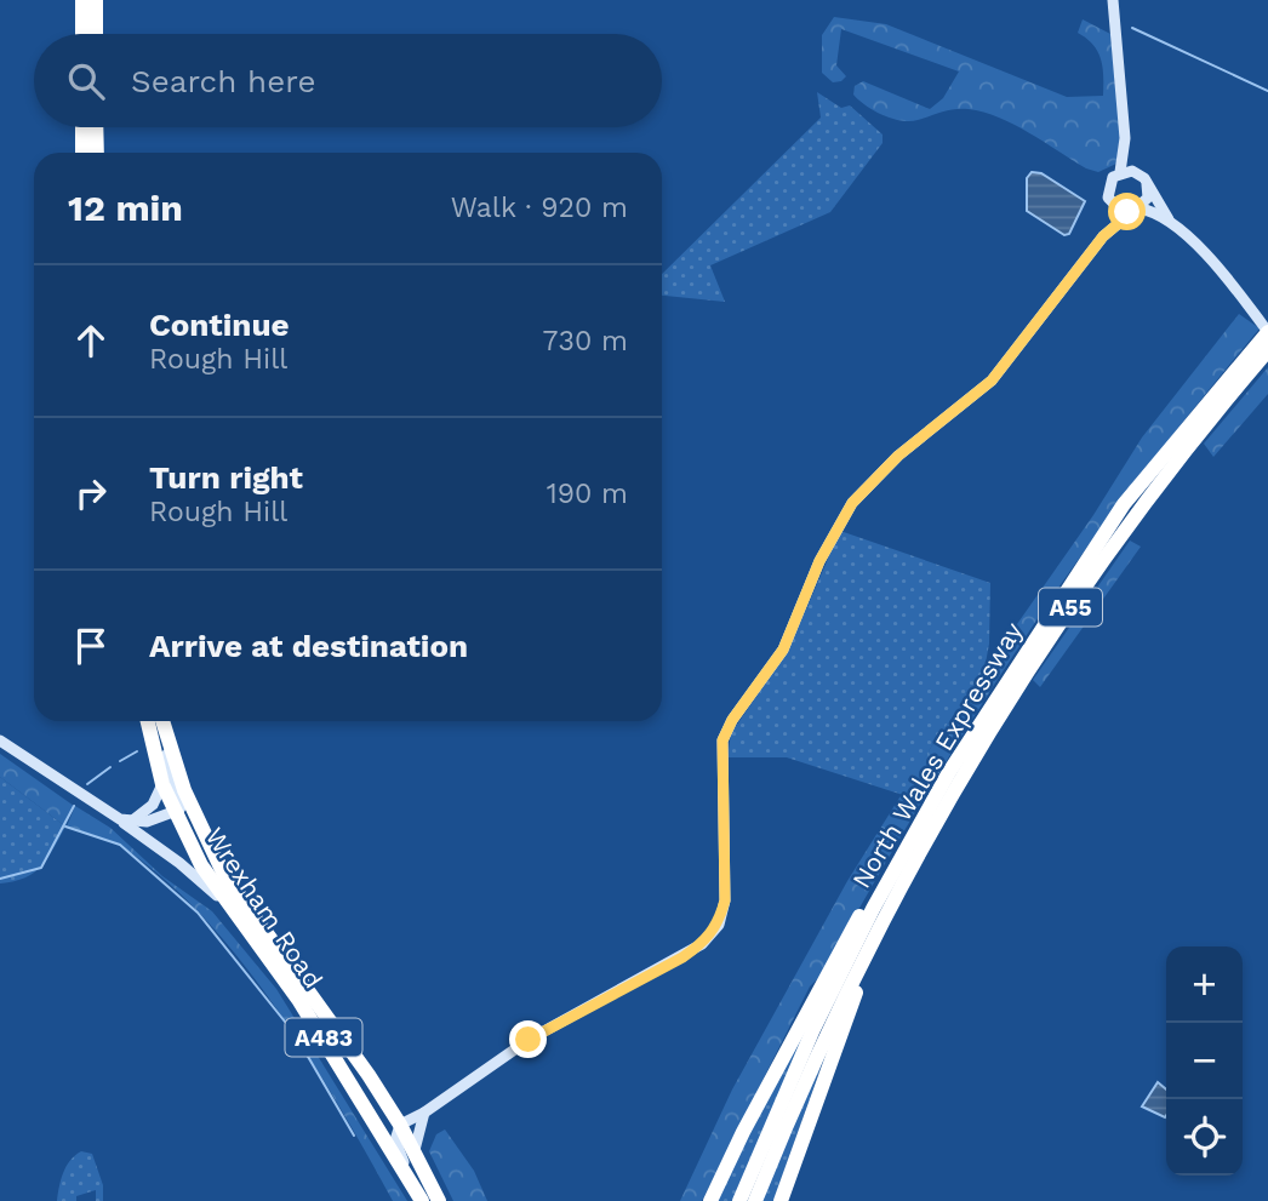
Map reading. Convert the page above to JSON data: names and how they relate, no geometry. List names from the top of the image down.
{
  "streets": {
    "highway": [
      "A55",
      "North Wales Expressway",
      "Wrexham Road",
      "A483"
    ]
  },
  "crossings": [
    ["Wrexham Road", "A483"]
  ],
  "page": {
    "search": "Search here",
    "heading": ["12 min", "Walk · 920 m"],
    "list": [
      ["Continue", "Rough Hill", "730 m"],
      ["Turn right", "Rough Hill", "190 m"],
      "Arrive at destination"
    ],
    "map_buttons": ["+", "−"]
  }
}
